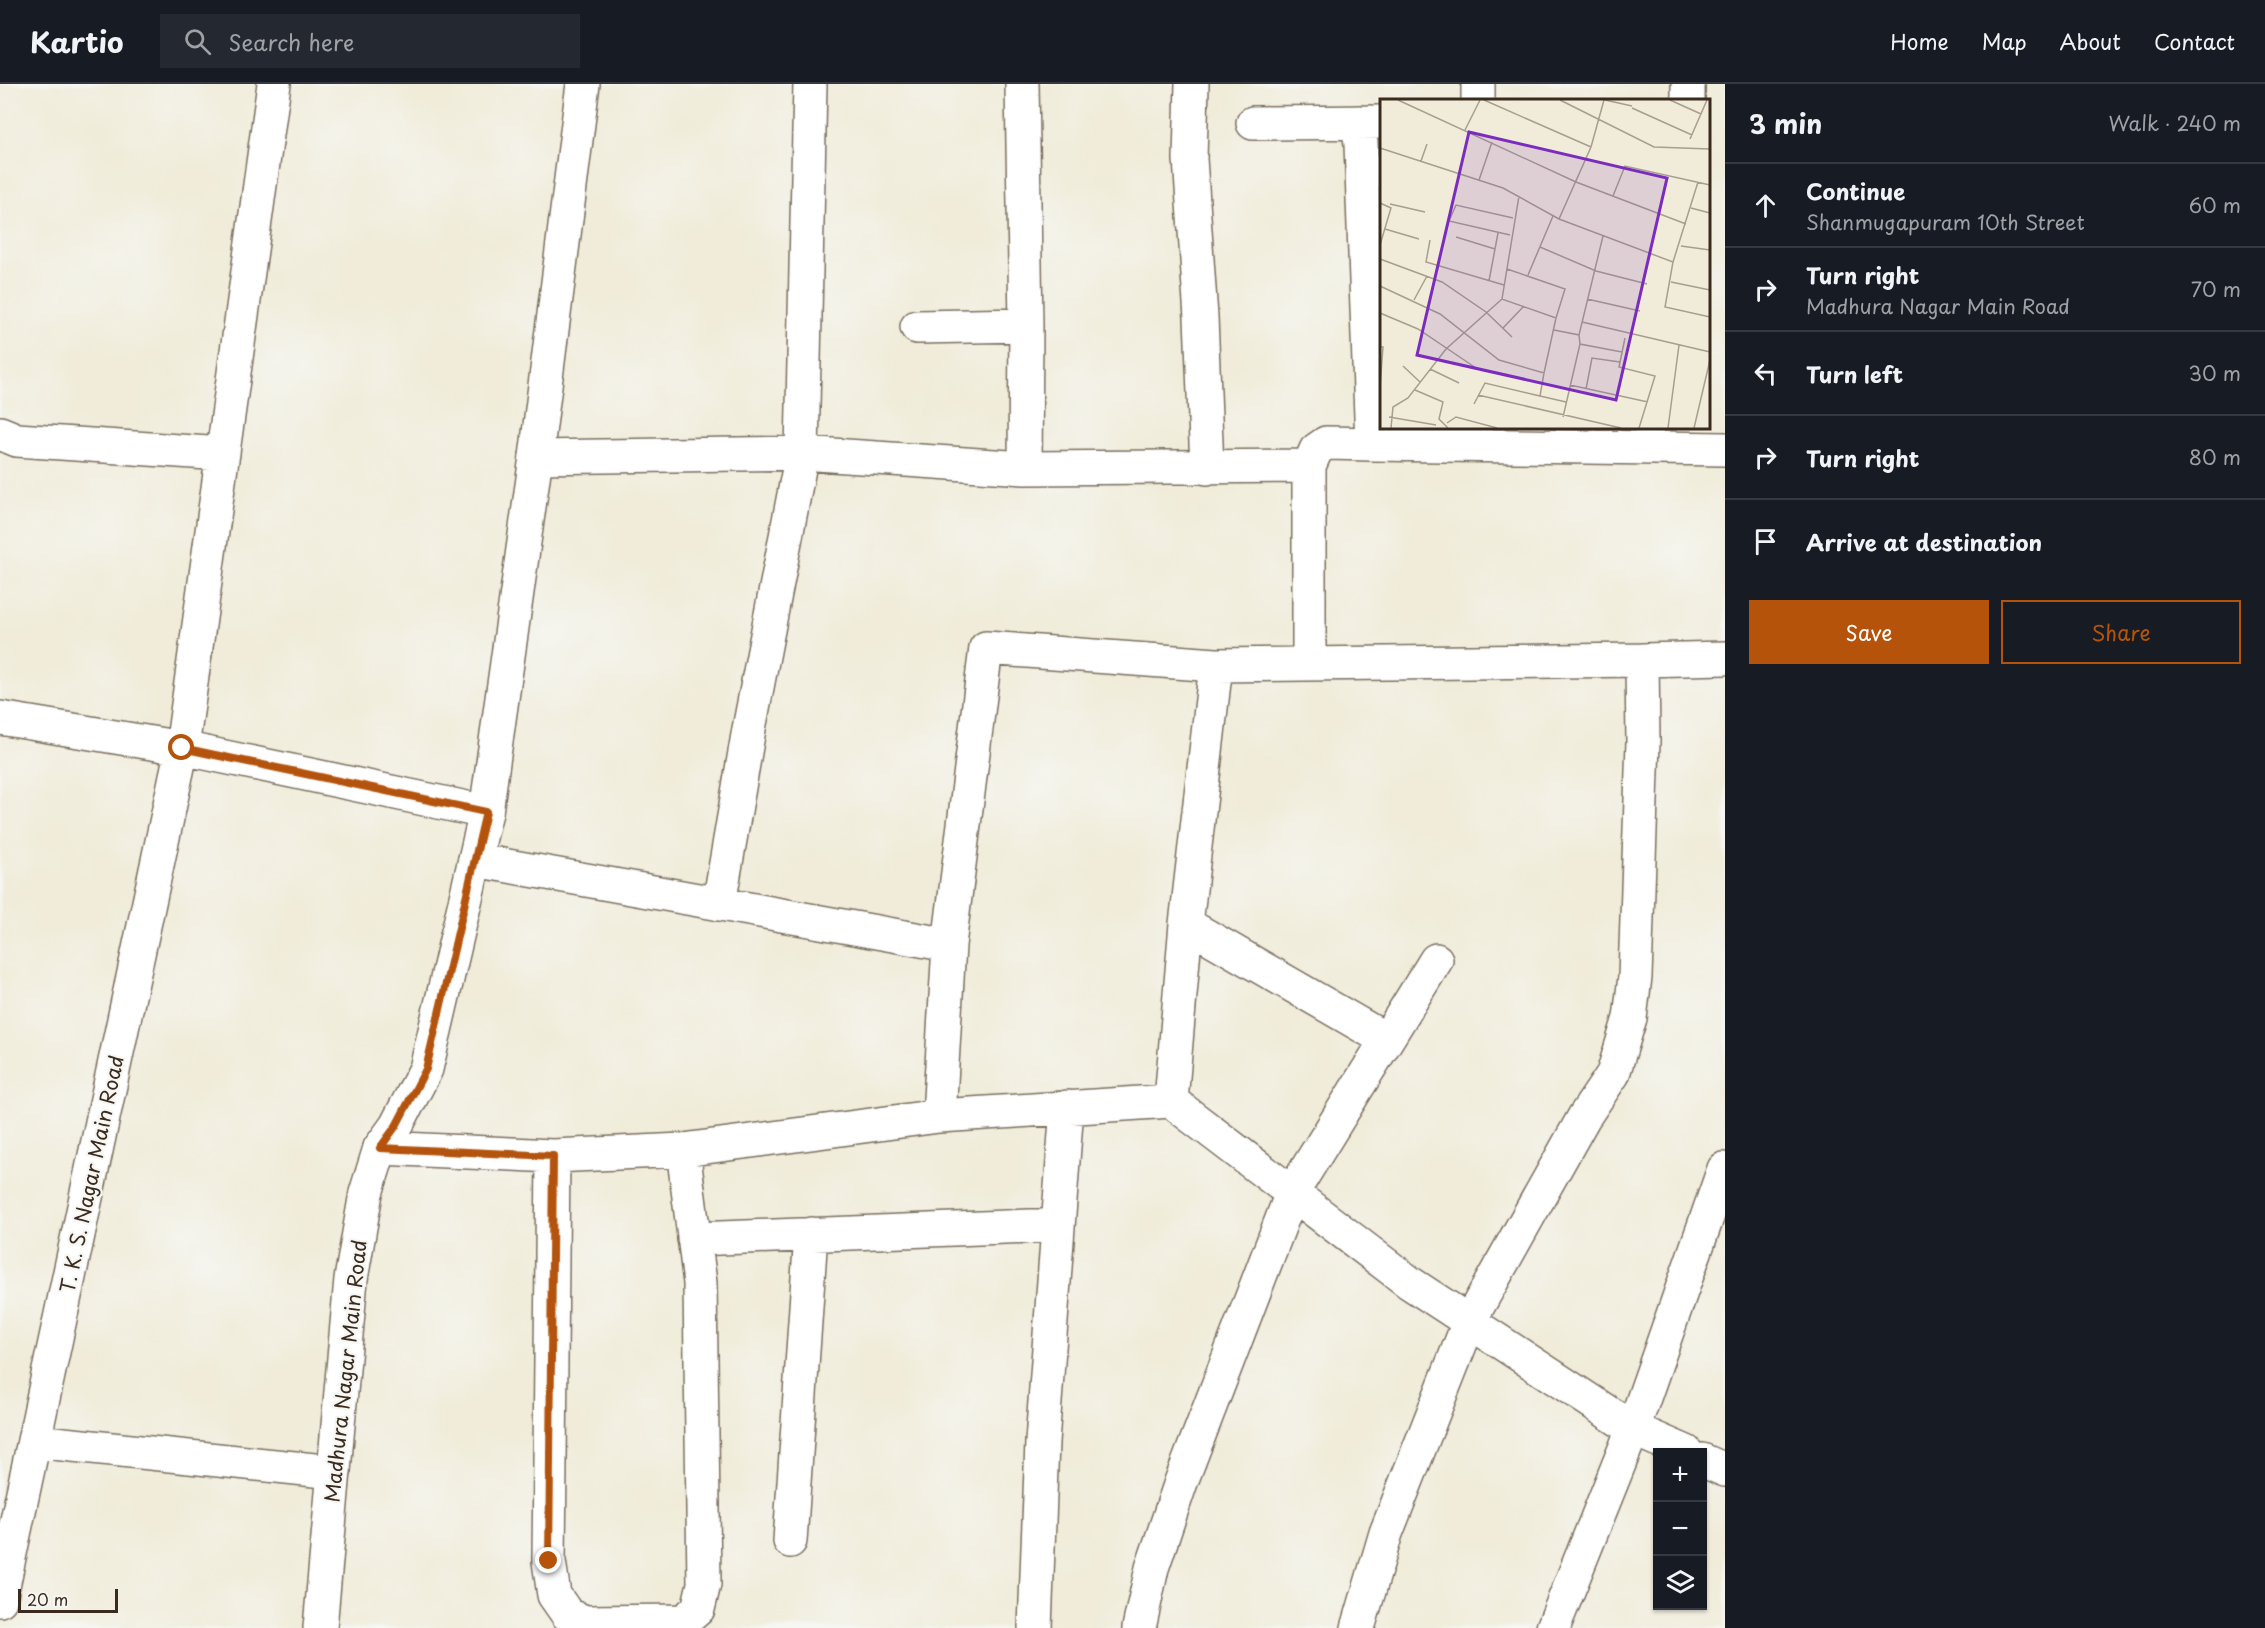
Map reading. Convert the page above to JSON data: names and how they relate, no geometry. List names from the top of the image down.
{
  "streets": {
    "street": ["T. K. S. Nagar Main Road", "Madhura Nagar Main Road"]
  },
  "scale_bar": "20 m",
  "page": {
    "header": "Kartio",
    "search": "Search here",
    "nav": [
      "Home",
      "Map",
      "About",
      "Contact"
    ],
    "heading": ["3 min", "Walk · 240 m"],
    "list": [
      ["Continue", "Shanmugapuram 10th Street", "60 m"],
      ["Turn right", "Madhura Nagar Main Road", "70 m"],
      ["Turn left", "30 m"],
      ["Turn right", "80 m"],
      "Arrive at destination"
    ],
    "buttons": ["Save", "Share"],
    "map_buttons": ["+", "−"],
    "scale": "20 m"
  }
}
